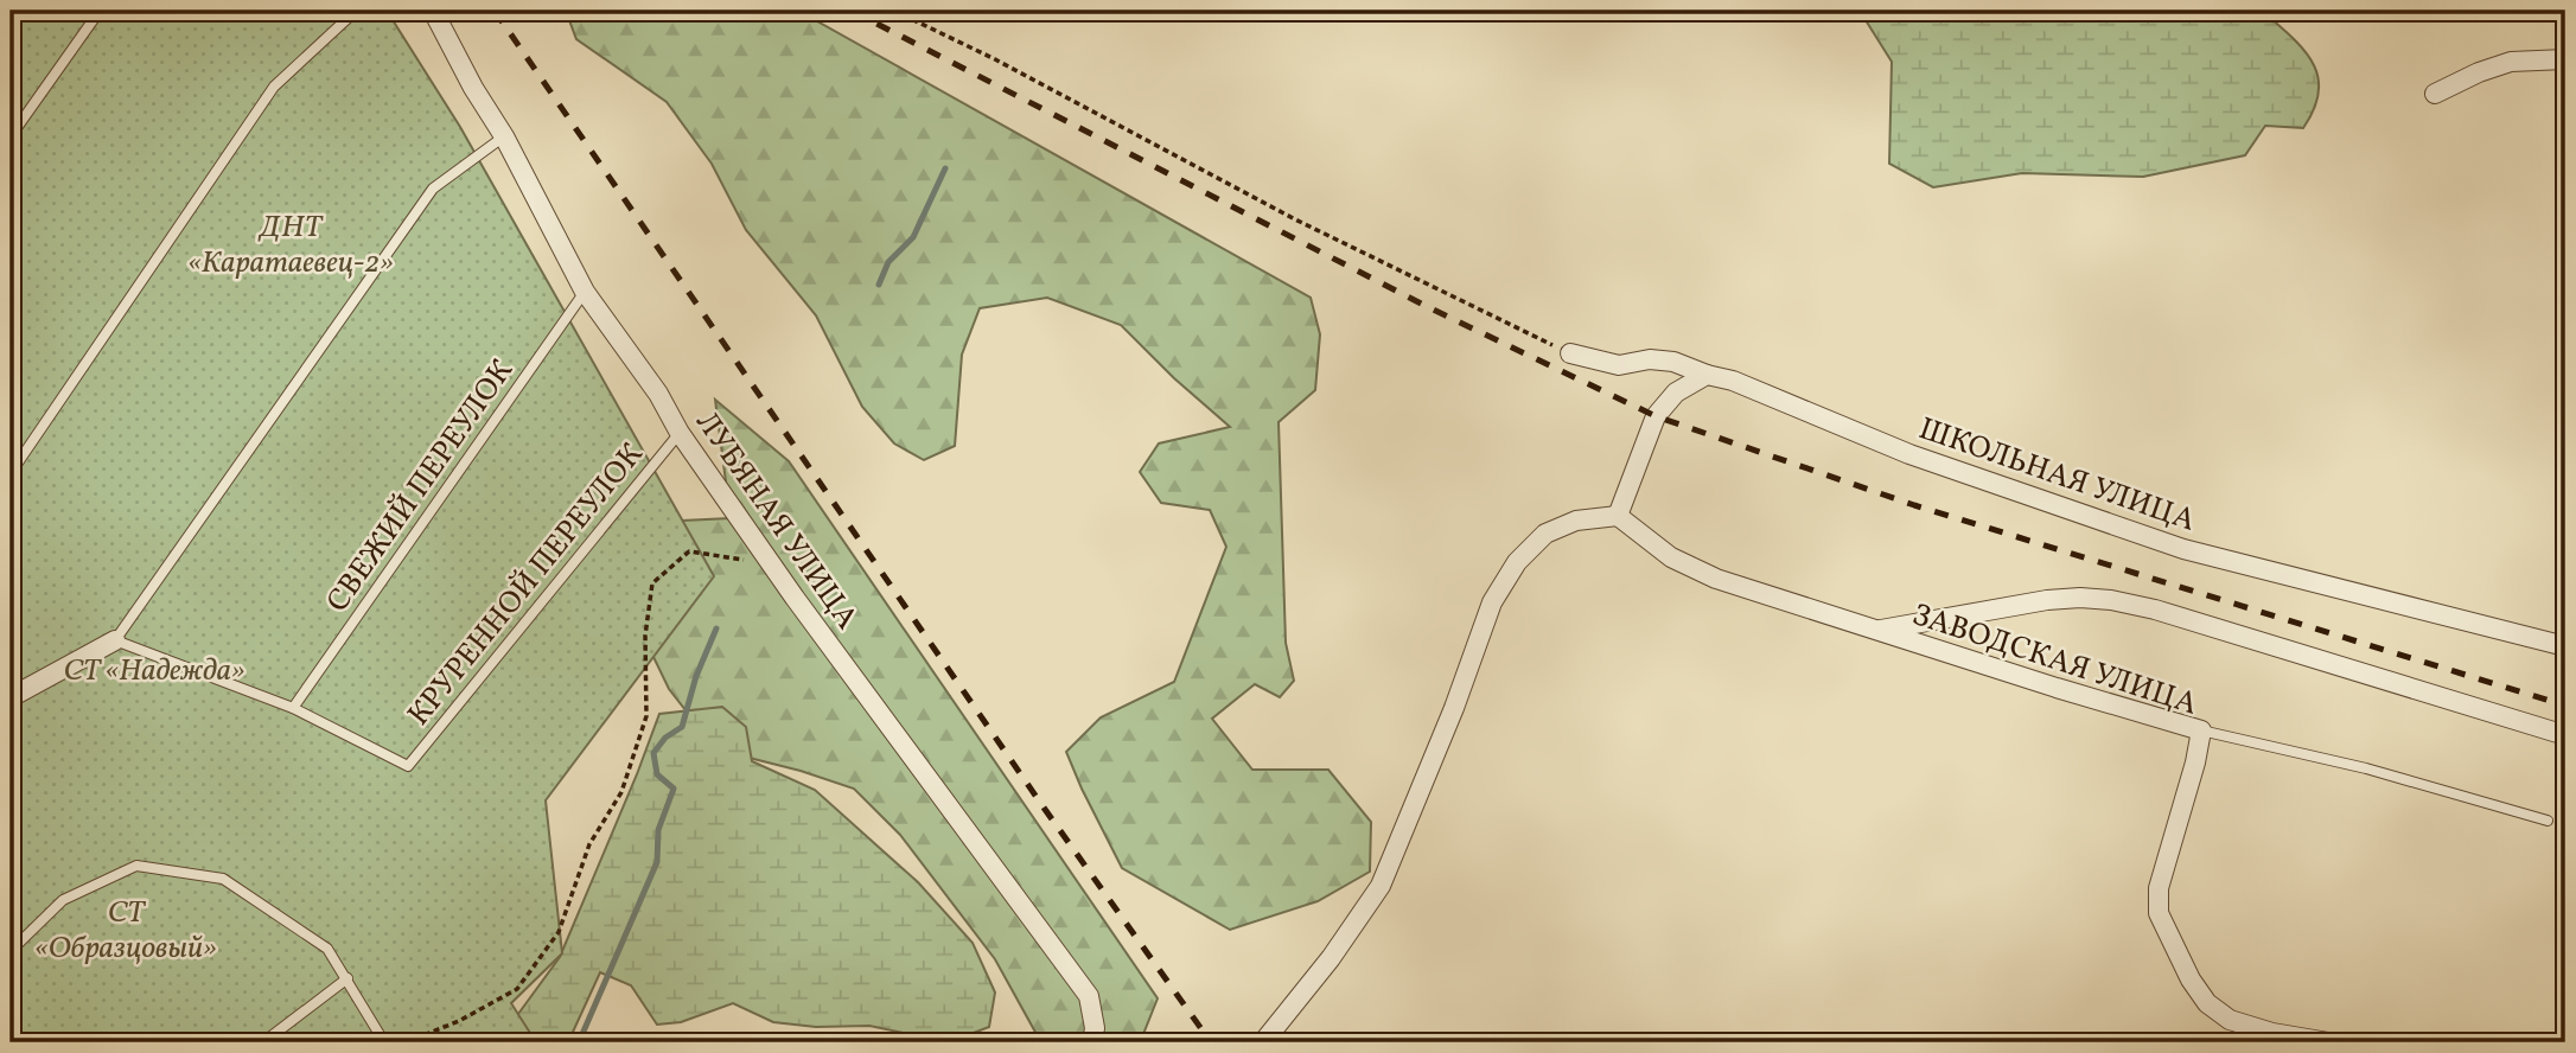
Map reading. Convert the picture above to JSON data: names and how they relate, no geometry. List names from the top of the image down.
{
  "streets": {
    "street": ["ШКОЛЬНАЯ УЛИЦА", "ЛУБЯНАЯ УЛИЦА", "ЗАВОДСКАЯ УЛИЦА"],
    "lane": ["СВЕЖИЙ ПЕРЕУЛОК", "КРУРЕННОЙ ПЕРЕУЛОК"]
  },
  "crossings": [
    ["СВЕЖИЙ ПЕРЕУЛОК", "ЛУБЯНАЯ УЛИЦА"],
    ["СВЕЖИЙ ПЕРЕУЛОК", "КРУРЕННОЙ ПЕРЕУЛОК"],
    ["ЛУБЯНАЯ УЛИЦА", "КРУРЕННОЙ ПЕРЕУЛОК"]
  ],
  "parks": ["ДНТ «Каратаевец-2»", "СТ «Надежда»", "СТ «Образцовый»"]
}
